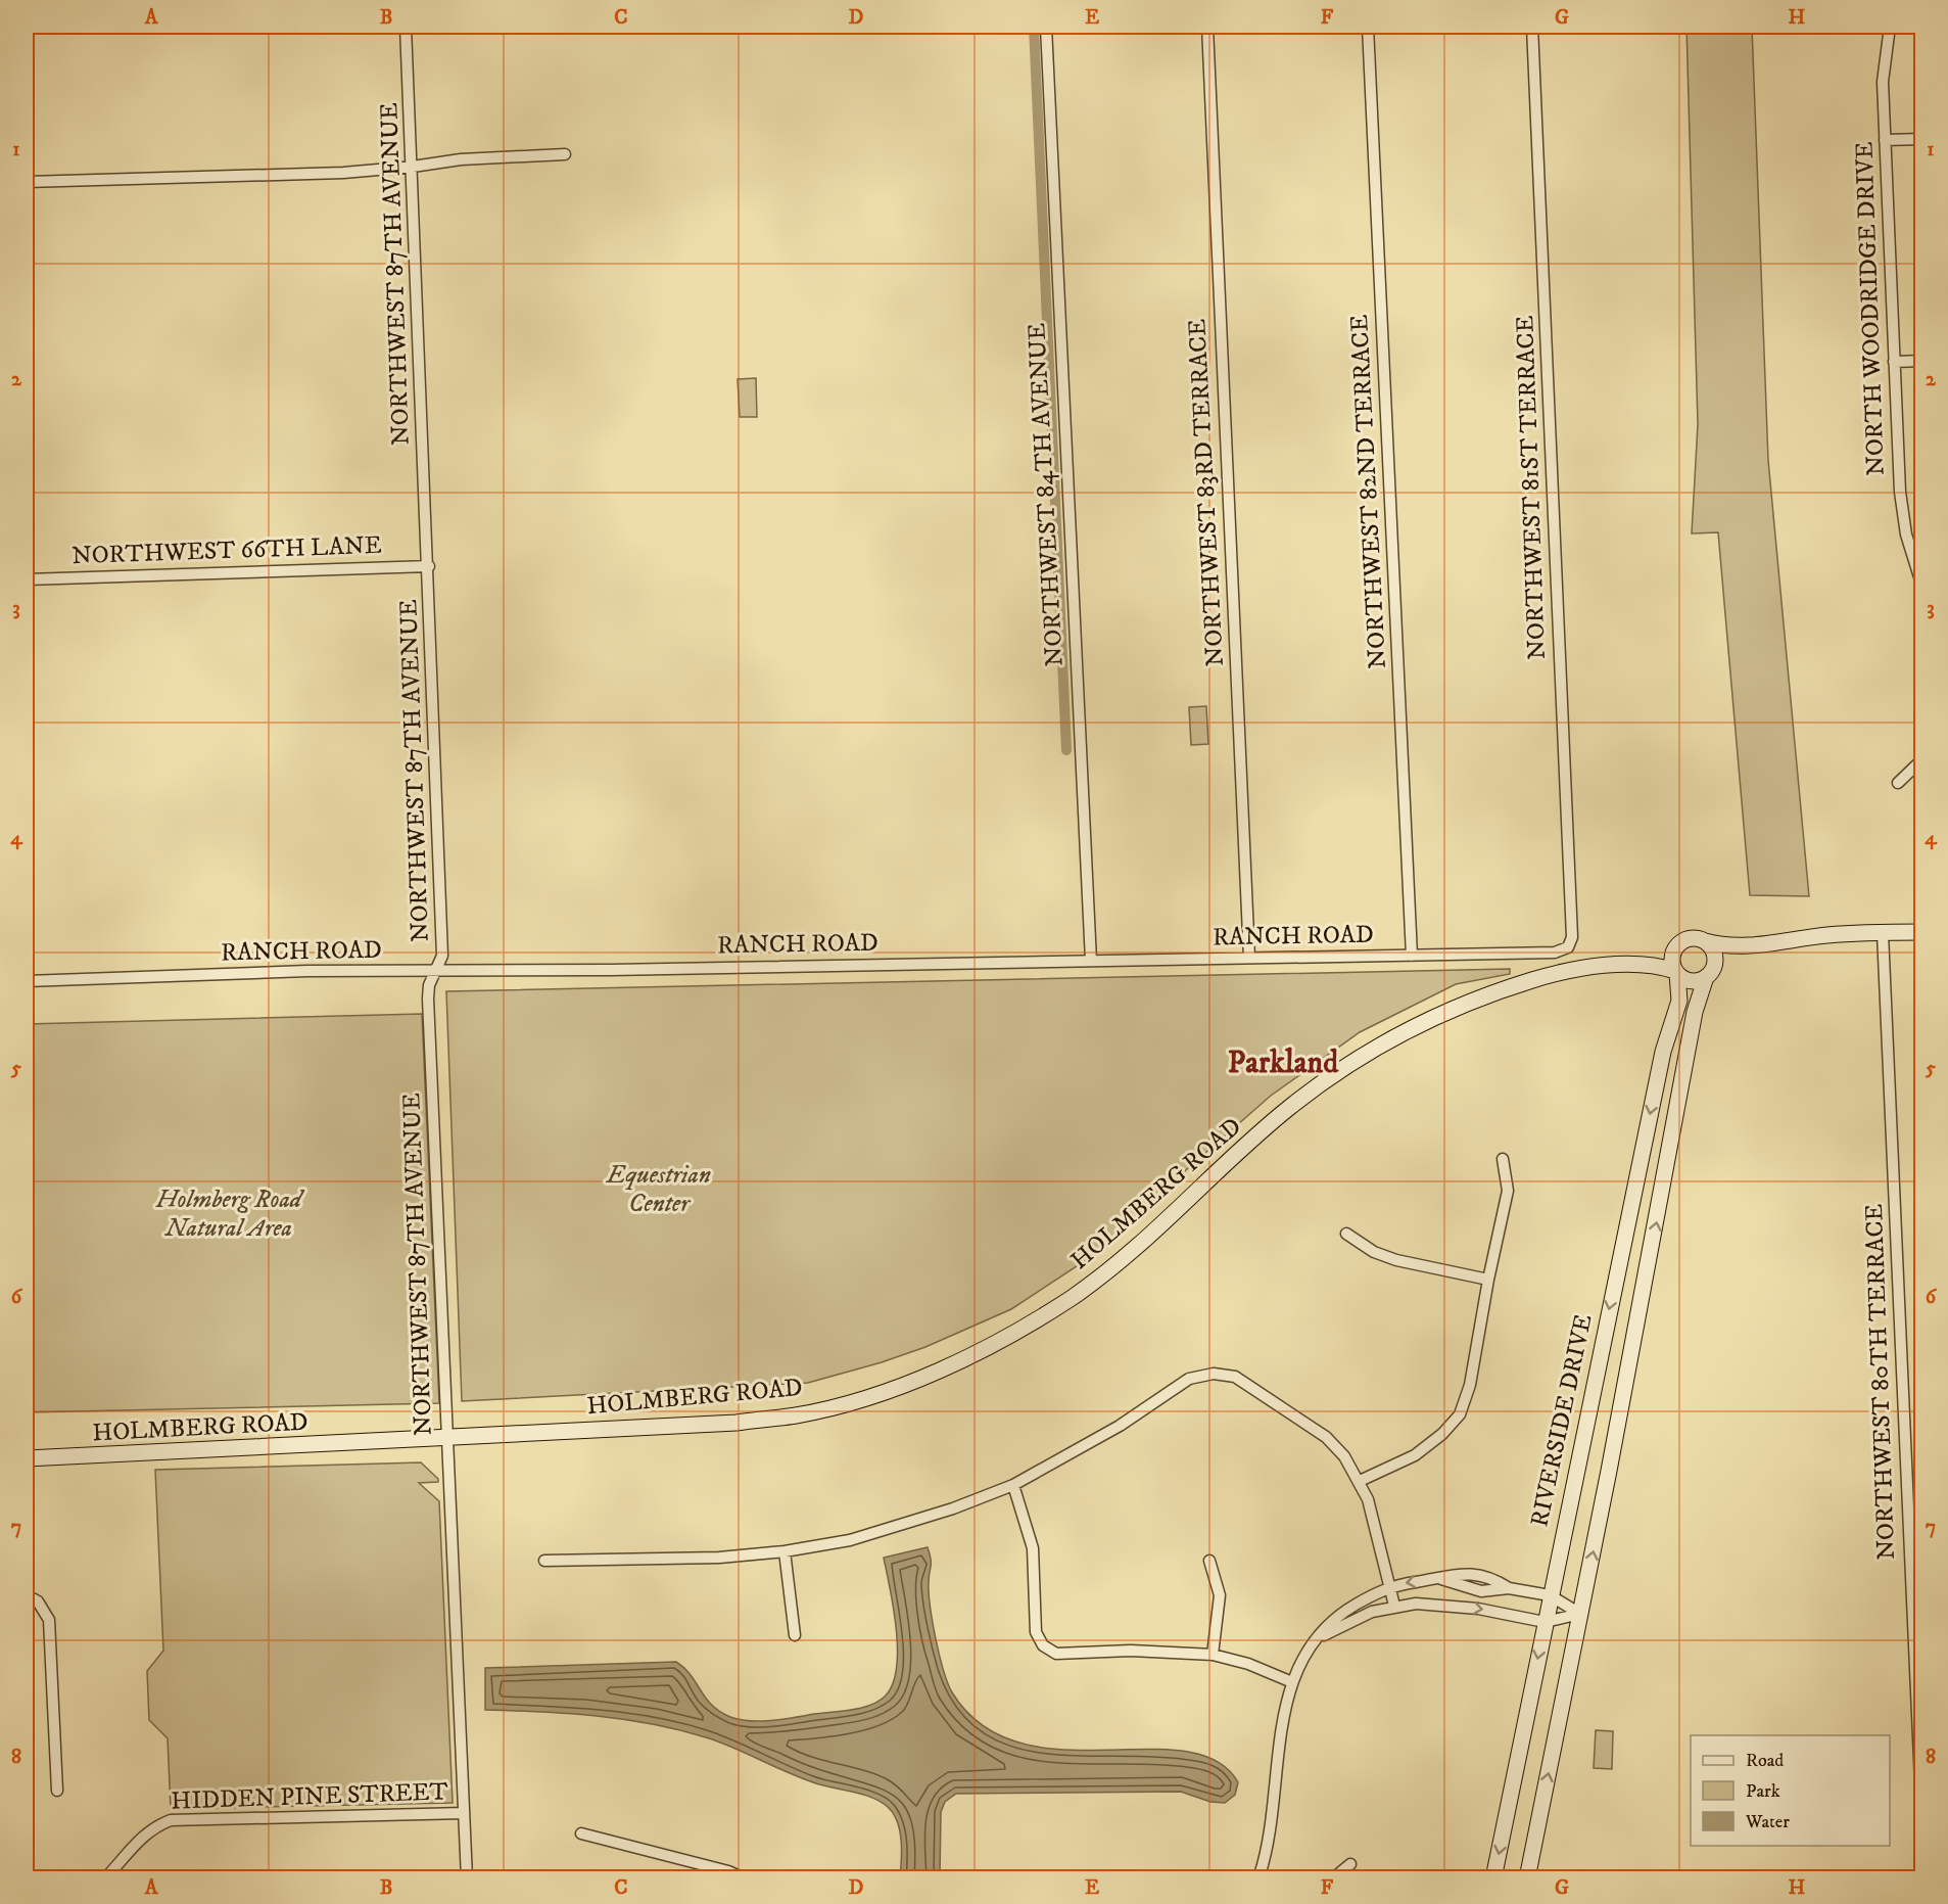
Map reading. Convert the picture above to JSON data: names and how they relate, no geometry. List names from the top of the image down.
{
  "streets": {
    "street": [
      "NORTHWEST 87TH AVENUE",
      "NORTH WOODRIDGE DRIVE",
      "NORTHWEST 81ST TERRACE",
      "NORTHWEST 82ND TERRACE",
      "NORTHWEST 83RD TERRACE",
      "NORTHWEST 84TH AVENUE",
      "NORTHWEST 66TH LANE",
      "RANCH ROAD",
      "HOLMBERG ROAD",
      "NORTHWEST 80TH TERRACE",
      "RIVERSIDE DRIVE",
      "HIDDEN PINE STREET"
    ]
  },
  "crossings": [
    ["NORTHWEST 87TH AVENUE", "NORTHWEST 66TH LANE"],
    ["NORTHWEST 87TH AVENUE", "RANCH ROAD"],
    ["NORTHWEST 87TH AVENUE", "HOLMBERG ROAD"],
    ["NORTHWEST 87TH AVENUE", "HIDDEN PINE STREET"],
    ["NORTHWEST 81ST TERRACE", "RANCH ROAD"],
    ["NORTHWEST 82ND TERRACE", "RANCH ROAD"],
    ["NORTHWEST 83RD TERRACE", "RANCH ROAD"],
    ["NORTHWEST 84TH AVENUE", "RANCH ROAD"],
    ["HOLMBERG ROAD", "RIVERSIDE DRIVE"]
  ],
  "districts": ["Parkland"],
  "parks": ["Equestrian Center", "Holmberg Road Natural Area"],
  "legend": ["Road", "Park", "Water"],
  "grid": {
    "columns": [
      "A",
      "B",
      "C",
      "D",
      "E",
      "F",
      "G",
      "H"
    ],
    "rows": [
      "1",
      "2",
      "3",
      "4",
      "5",
      "6",
      "7",
      "8"
    ]
  }
}
